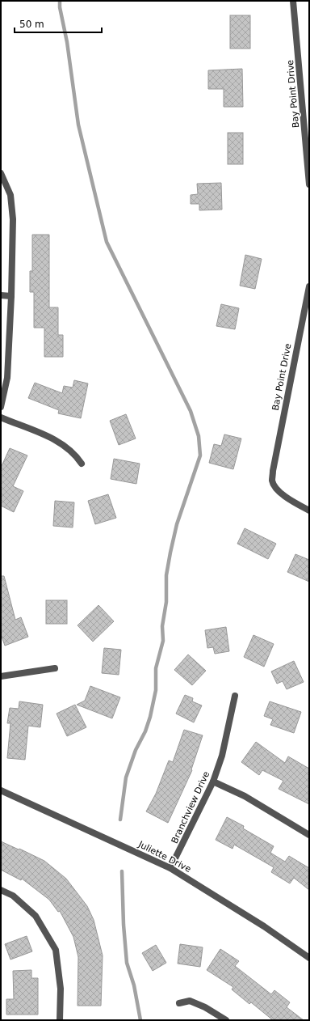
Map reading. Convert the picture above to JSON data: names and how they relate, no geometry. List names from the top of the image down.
{
  "streets": {
    "street": ["Bay Point Drive", "Branchview Drive", "Juliette Drive"]
  },
  "crossings": [
    ["Branchview Drive", "Juliette Drive"]
  ],
  "scale_bar": "50 m"
}
